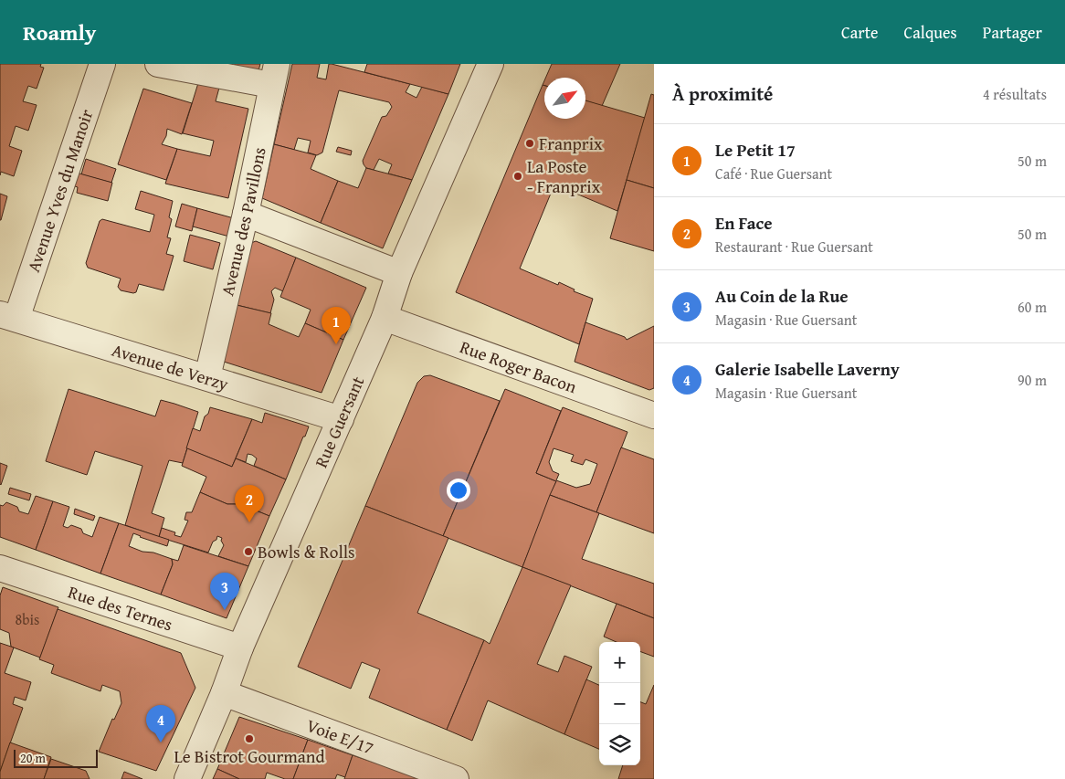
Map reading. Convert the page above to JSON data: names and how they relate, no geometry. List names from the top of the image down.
{
  "streets": {
    "street": [
      "Avenue Yves du Manoir",
      "Avenue des Pavillons",
      "Avenue de Verzy",
      "Rue Roger Bacon",
      "Rue Guersant",
      "Rue des Ternes",
      "Voie E/17"
    ]
  },
  "crossings": [
    ["Avenue Yves du Manoir", "Avenue de Verzy"],
    ["Avenue des Pavillons", "Avenue de Verzy"],
    ["Avenue de Verzy", "Rue Guersant"],
    ["Rue Roger Bacon", "Rue Guersant"],
    ["Rue Guersant", "Rue des Ternes"],
    ["Rue Guersant", "Voie E/17"]
  ],
  "places": [
    "Franprix",
    "La Poste - Franprix",
    "Bowls & Rolls",
    "Le Bistrot Gourmand"
  ],
  "house_numbers": ["8bis"],
  "scale_bar": "20 m",
  "north": "top right",
  "page": {
    "header": "Roamly",
    "nav": ["Carte", "Calques", "Partager"],
    "heading": ["À proximité", "4 résultats"],
    "list": [
      {
        "mark": "1",
        "name": "Le Petit 17",
        "note": "Café · Rue Guersant",
        "value": "50 m"
      },
      {
        "mark": "2",
        "name": "En Face",
        "note": "Restaurant · Rue Guersant",
        "value": "50 m"
      },
      {
        "mark": "3",
        "name": "Au Coin de la Rue",
        "note": "Magasin · Rue Guersant",
        "value": "60 m"
      },
      {
        "mark": "4",
        "name": "Galerie Isabelle Laverny",
        "note": "Magasin · Rue Guersant",
        "value": "90 m"
      }
    ],
    "pins": [
      "1",
      "2",
      "3",
      "4"
    ],
    "map_buttons": ["+", "−"],
    "scale": "20 m"
  }
}
